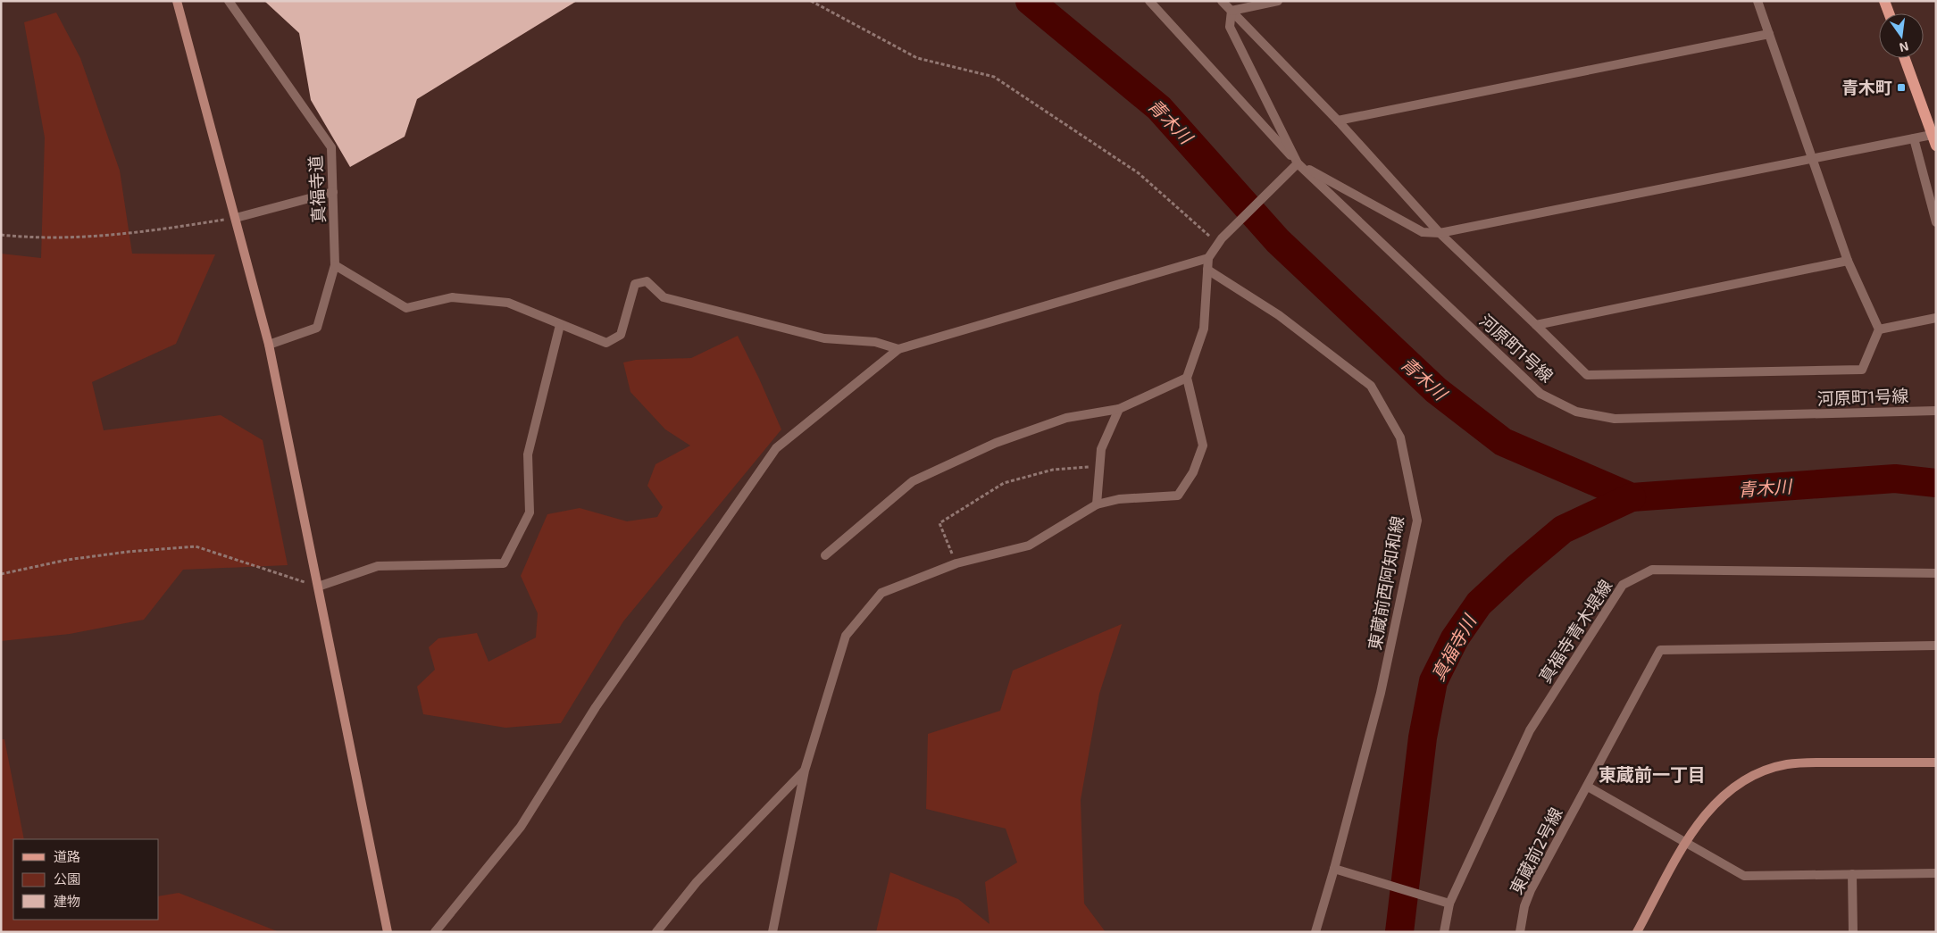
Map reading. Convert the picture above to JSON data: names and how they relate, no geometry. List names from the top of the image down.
{
  "streets": {
    "street": [
      "真福寺道",
      "河原町1号線",
      "東蔵前西阿知和線",
      "真福寺青木堤線",
      "東蔵前2号線"
    ]
  },
  "districts": ["東蔵前一丁目"],
  "water": ["青木川", "真福寺川"],
  "places": {
    "transit": ["青木町"]
  },
  "legend": ["道路", "公園", "建物"],
  "north": "bottom"
}
